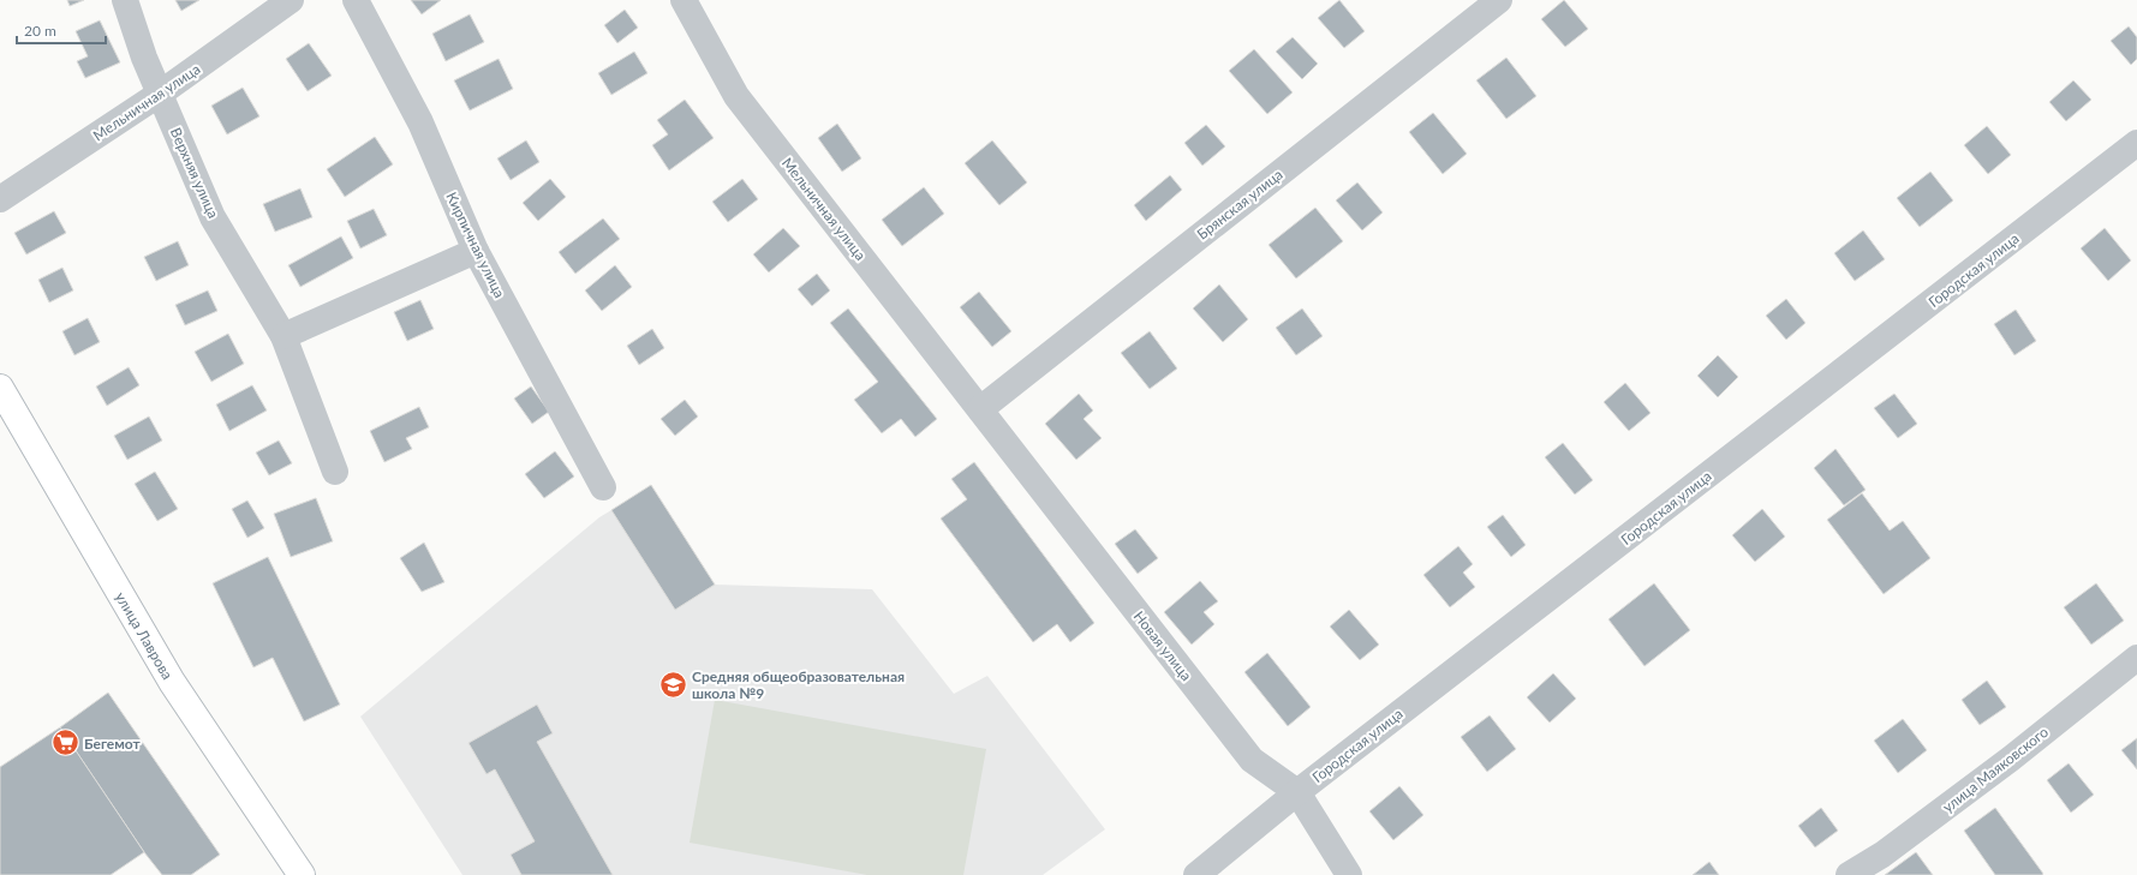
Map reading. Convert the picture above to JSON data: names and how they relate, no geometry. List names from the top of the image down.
{
  "streets": {
    "main road": ["улица Лаврова"],
    "street": [
      "Мельничная улица",
      "Верхняя улица",
      "Брянская улица",
      "Кирпичная улица",
      "Городская улица",
      "Новая улица",
      "улица Маяковского"
    ]
  },
  "crossings": [
    ["Мельничная улица", "Верхняя улица"],
    ["Мельничная улица", "Брянская улица"],
    ["Мельничная улица", "Новая улица"],
    ["Брянская улица", "Новая улица"],
    ["Городская улица", "Новая улица"]
  ],
  "places": {
    "school or university": ["Средняя общеобразовательная школа №9"],
    "supermarket": ["Бегемот"]
  },
  "scale_bar": "20 m"
}
